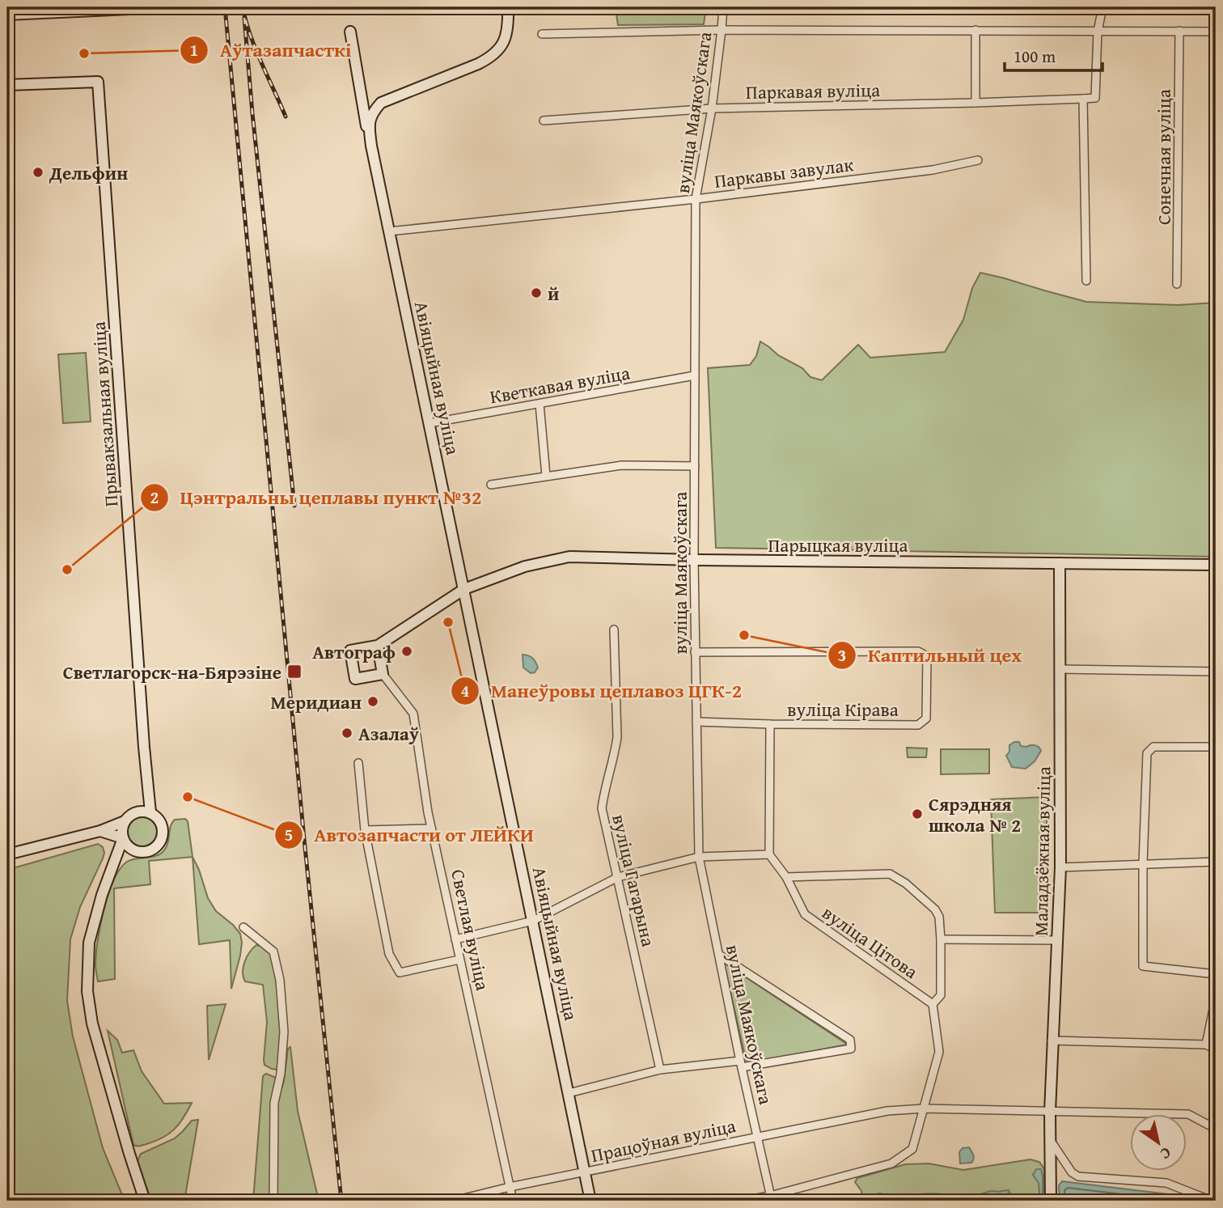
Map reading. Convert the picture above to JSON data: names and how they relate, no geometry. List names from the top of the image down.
{
  "streets": {
    "street": [
      "Паркавая вуліца",
      "вуліца Маякоўскага",
      "Сонечная вуліца",
      "Паркавы завулак",
      "Авіяцыйная вуліца",
      "Кветкавая вуліца",
      "Прывакзальная вуліца",
      "Парыцкая вуліца",
      "вуліца Кірава",
      "Маладзёжная вуліца",
      "вуліца Гагарына",
      "Светлая вуліца",
      "вуліца Цітова",
      "Працоўная вуліца"
    ]
  },
  "crossings": [
    ["Паркавая вуліца", "вуліца Маякоўскага"],
    ["вуліца Маякоўскага", "Паркавы завулак"],
    ["вуліца Маякоўскага", "Кветкавая вуліца"],
    ["вуліца Маякоўскага", "Парыцкая вуліца"],
    ["вуліца Маякоўскага", "вуліца Кірава"],
    ["вуліца Маякоўскага", "Працоўная вуліца"],
    ["Паркавы завулак", "Авіяцыйная вуліца"],
    ["Авіяцыйная вуліца", "Кветкавая вуліца"],
    ["Авіяцыйная вуліца", "Парыцкая вуліца"],
    ["Авіяцыйная вуліца", "Працоўная вуліца"],
    ["Парыцкая вуліца", "Маладзёжная вуліца"],
    ["Маладзёжная вуліца", "Працоўная вуліца"],
    ["Светлая вуліца", "Працоўная вуліца"]
  ],
  "places": {
    "other": [
      "Аўтазапчасткі",
      "Дельфин",
      "й",
      "Цэнтральны цеплавы пункт №32",
      "Манеўровы цеплавоз ЦГК-2",
      "Каптильный цех",
      "Автограф",
      "Меридиан",
      "Азалаў",
      "Автозапчасти от ЛЕЙКИ",
      "Сярэдняя школа № 2"
    ],
    "transit": ["Светлагорск-на-Бярэзіне"]
  },
  "scale_bar": "100 m",
  "north": "bottom right"
}
